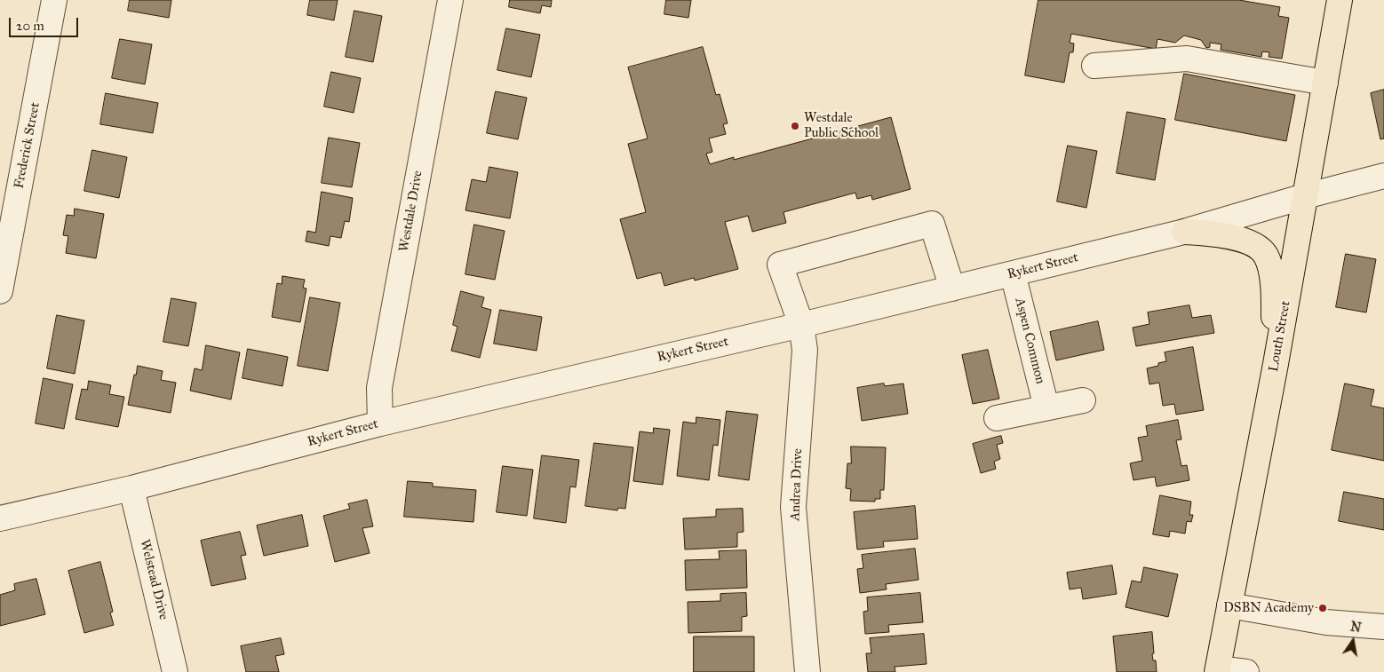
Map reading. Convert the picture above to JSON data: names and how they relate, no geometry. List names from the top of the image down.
{
  "streets": {
    "main road": ["Louth Street"],
    "street": [
      "Frederick Street",
      "Westdale Drive",
      "Rykert Street",
      "Aspen Common",
      "Andrea Drive",
      "Welstead Drive"
    ]
  },
  "crossings": [
    ["Westdale Drive", "Rykert Street"],
    ["Rykert Street", "Louth Street"],
    ["Rykert Street", "Aspen Common"],
    ["Rykert Street", "Andrea Drive"],
    ["Rykert Street", "Welstead Drive"]
  ],
  "places": ["Westdale Public School", "DSBN Academy"],
  "scale_bar": "20 m",
  "north": "top"
}
